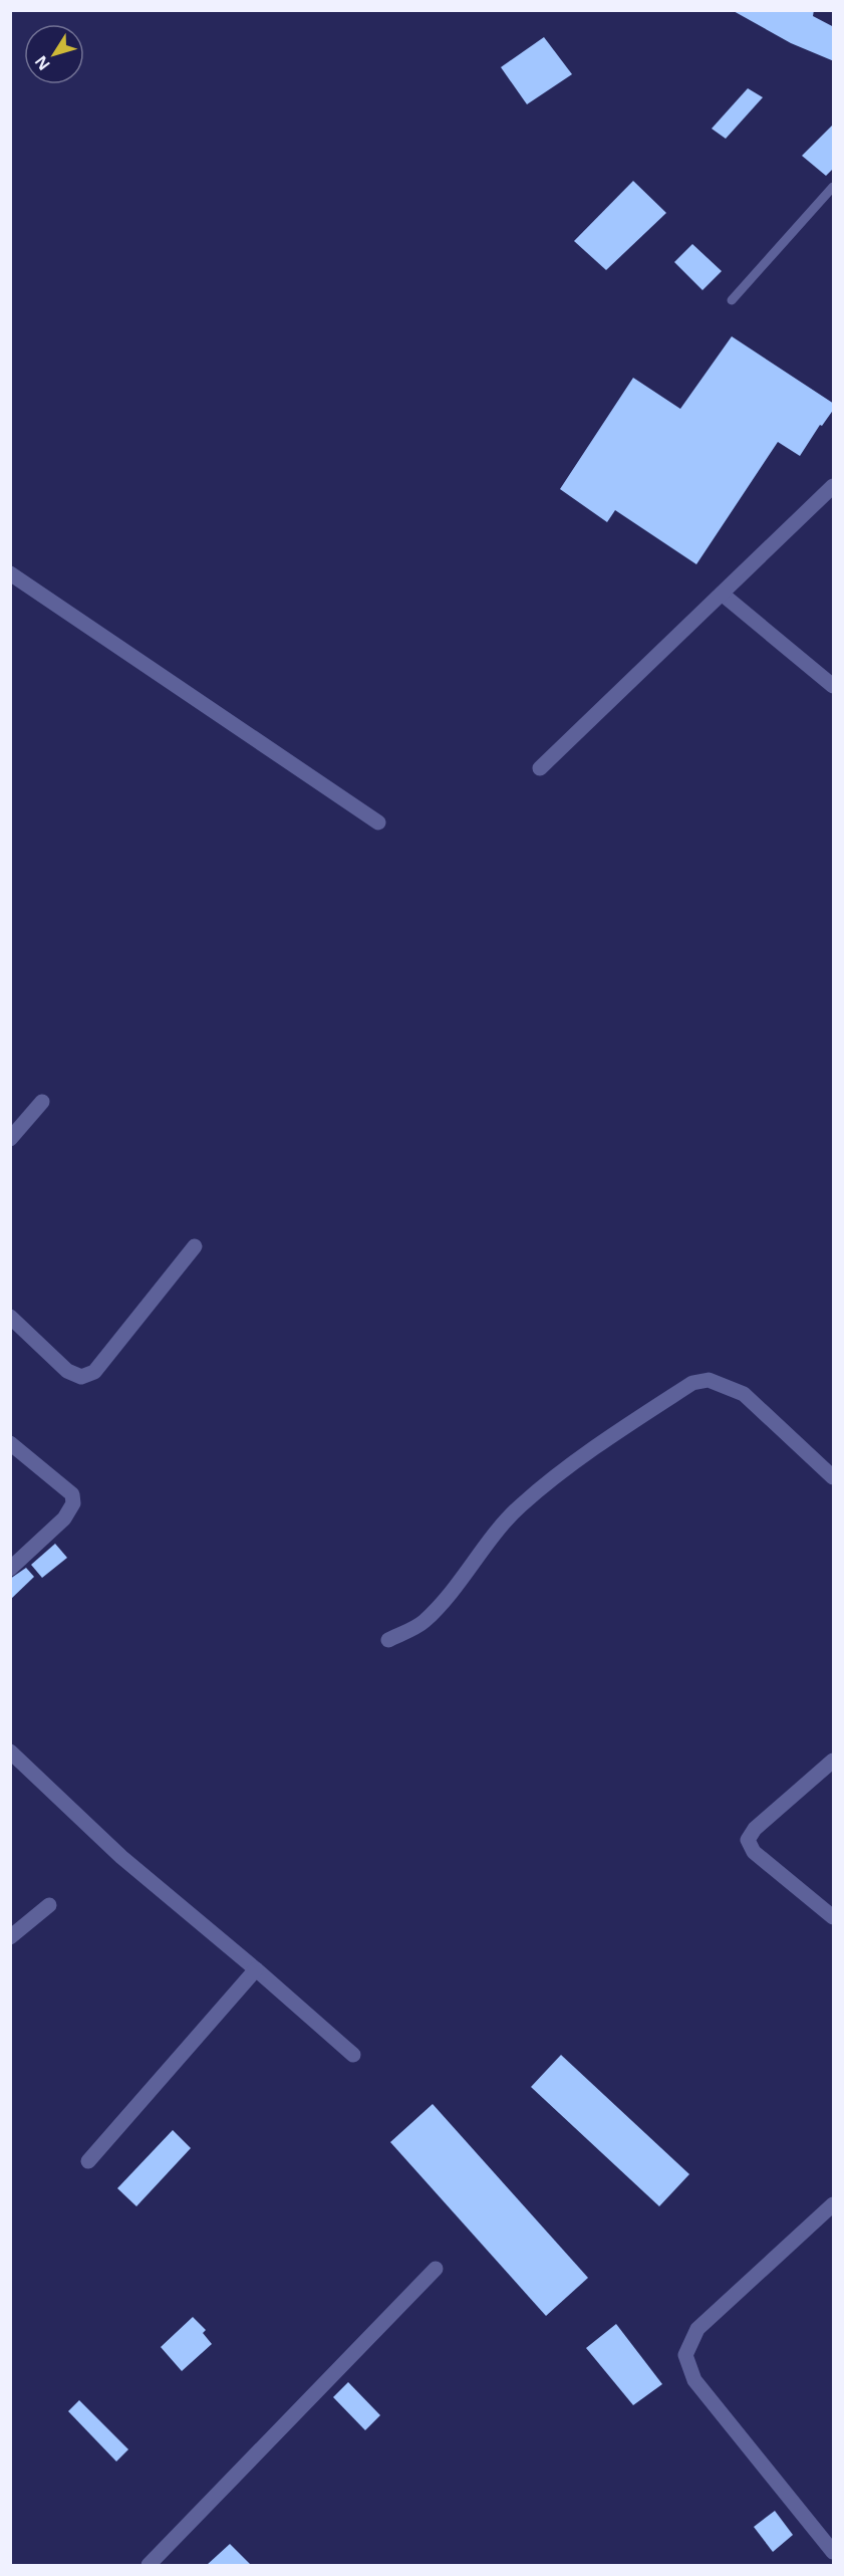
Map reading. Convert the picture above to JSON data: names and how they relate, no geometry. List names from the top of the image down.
{
  "north": "bottom left"
}
